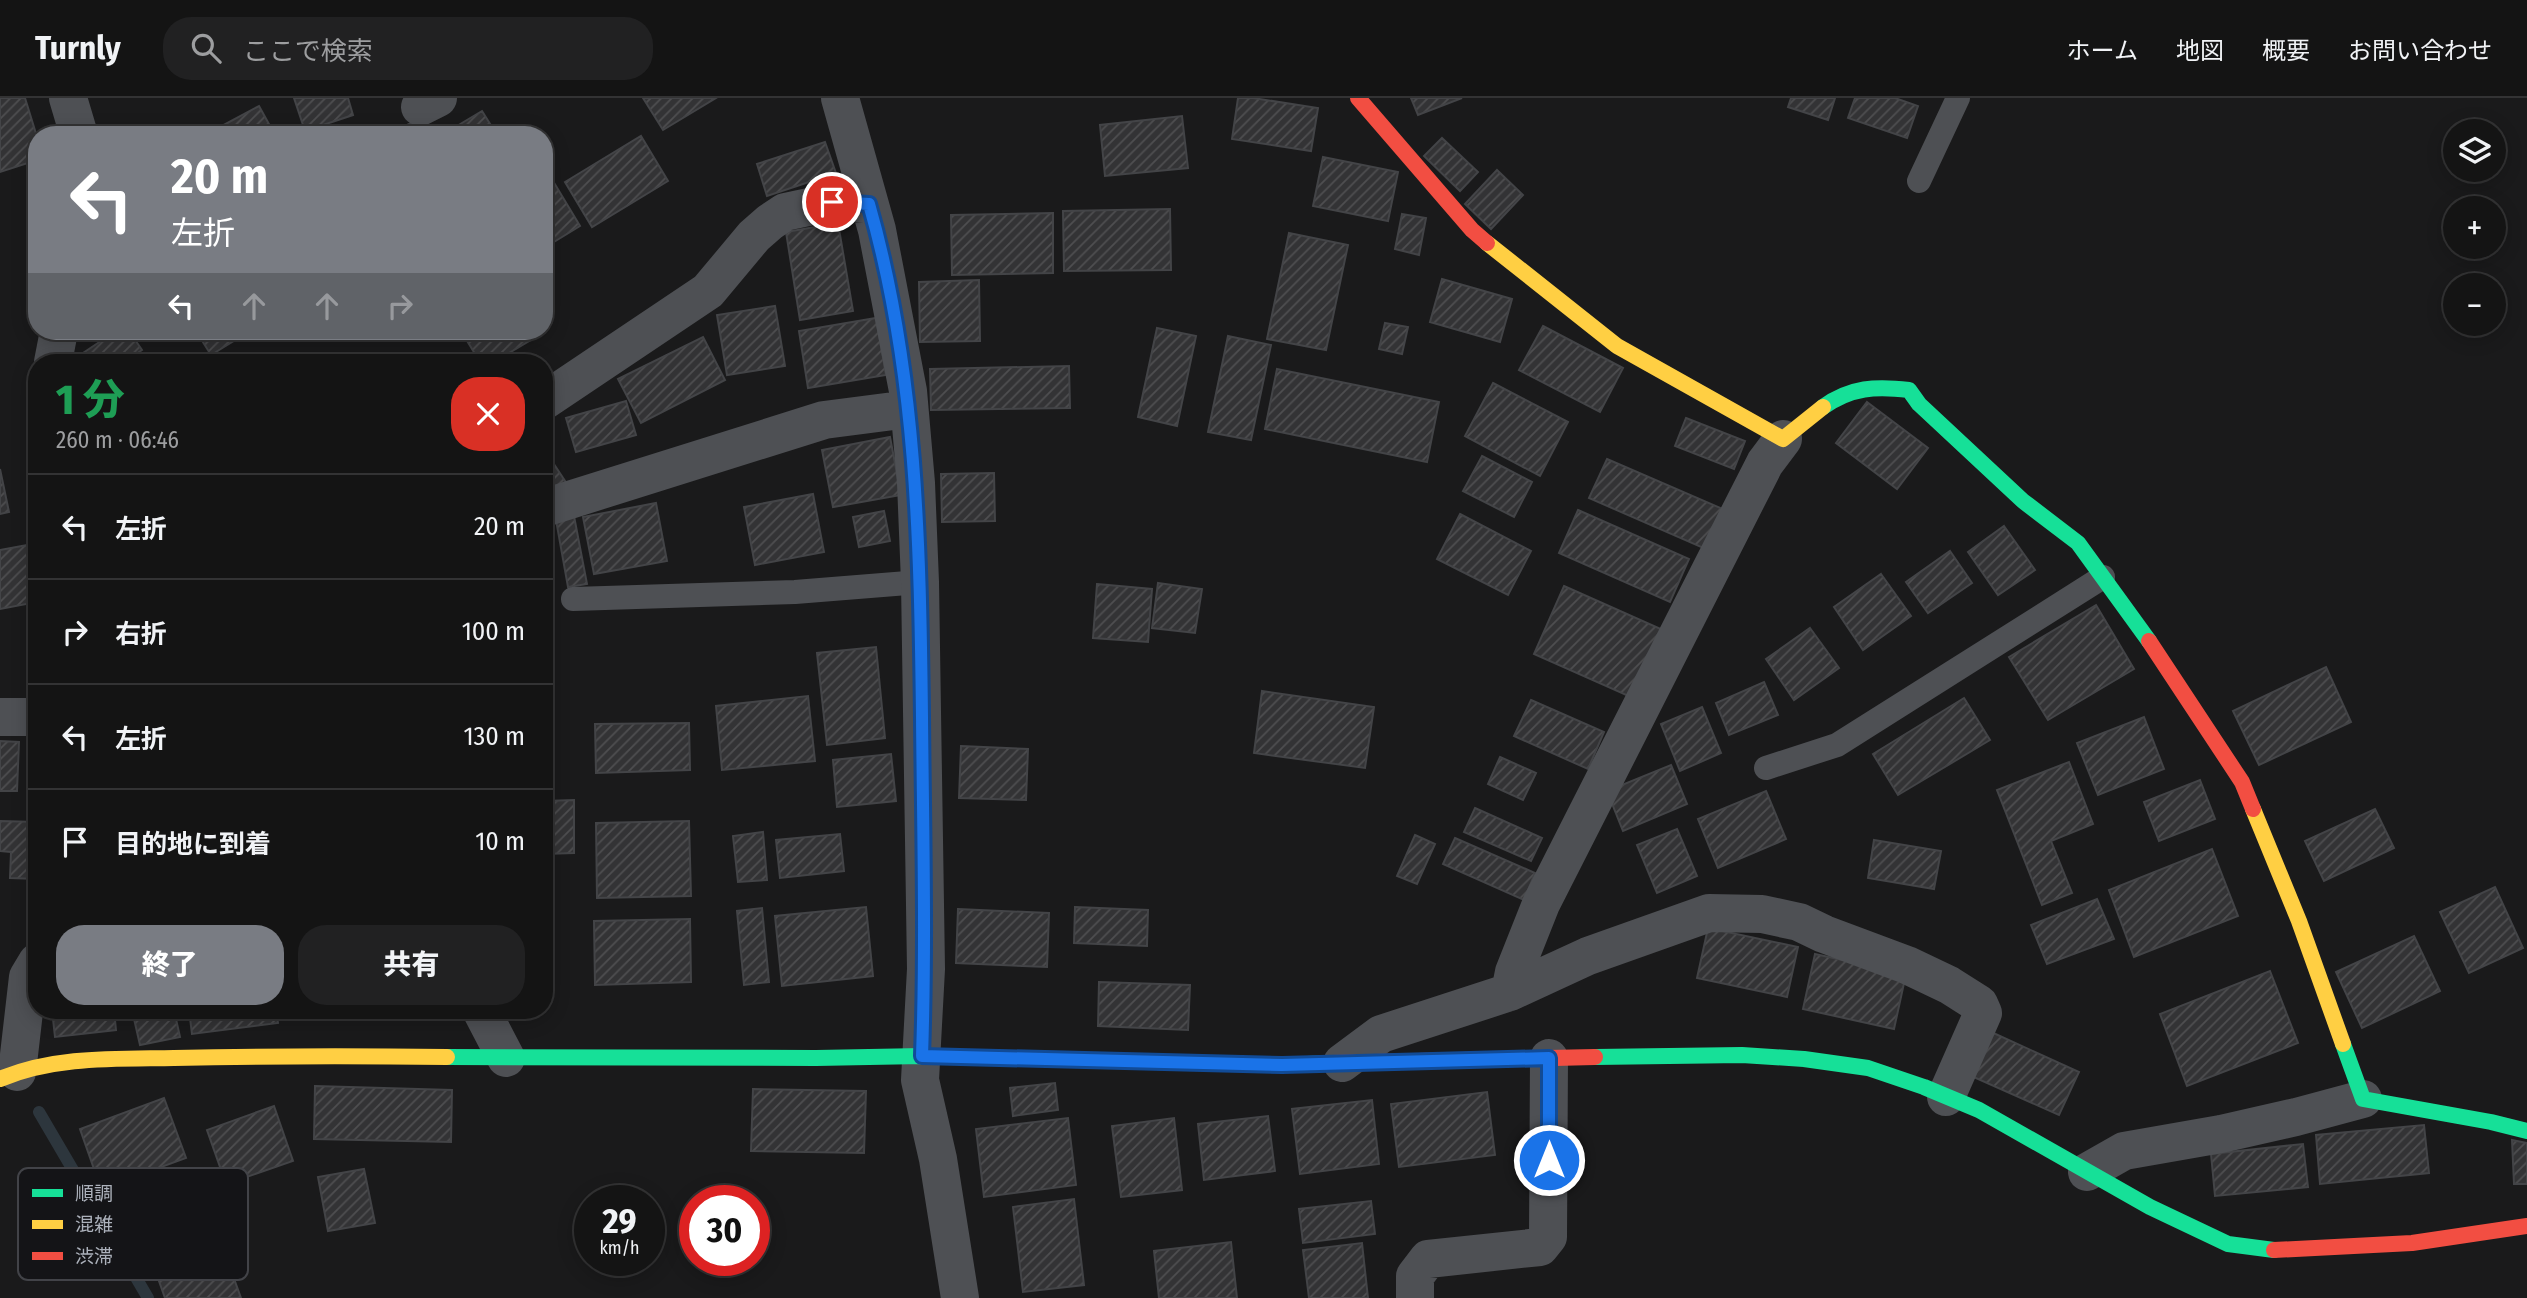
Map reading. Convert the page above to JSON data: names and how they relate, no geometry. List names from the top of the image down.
{
  "legend": ["順調", "混雑", "渋滞"],
  "page": {
    "header": "Turnly",
    "search": "ここで検索",
    "nav": [
      "ホーム",
      "地図",
      "概要",
      "お問い合わせ"
    ],
    "map_buttons": ["+", "−"],
    "turn": ["20 m", "左折"],
    "heading": ["1 分", "260 m · 06:46"],
    "list": [
      {
        "name": "左折",
        "value": "20 m"
      },
      {
        "name": "右折",
        "value": "100 m"
      },
      {
        "name": "左折",
        "value": "130 m"
      },
      {
        "name": "目的地に到着",
        "value": "10 m"
      }
    ],
    "buttons": ["終了", "共有"],
    "speed": "29 km/h",
    "limit": "30"
  }
}
